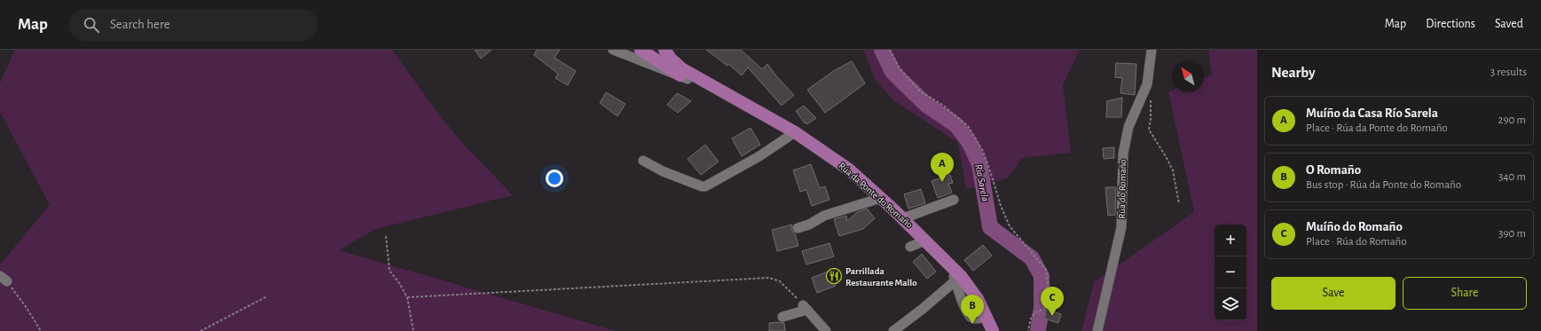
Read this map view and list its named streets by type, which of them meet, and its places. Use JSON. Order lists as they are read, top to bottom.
{
  "streets": {
    "main road": ["Rúa da Ponte do Romaño"],
    "street": ["Rúa do Romaño"]
  },
  "water": ["Río Sarela"],
  "places": {
    "restaurant": ["Parrillada Restaurante Mallo"]
  },
  "north": "top left",
  "page": {
    "header": "Map",
    "search": "Search here",
    "nav": ["Map", "Directions", "Saved"],
    "heading": ["Nearby", "3 results"],
    "list": [
      {
        "mark": "A",
        "name": "Muíño da Casa Río Sarela",
        "note": "Place · Rúa da Ponte do Romaño",
        "value": "290 m"
      },
      {
        "mark": "B",
        "name": "O Romaño",
        "note": "Bus stop · Rúa da Ponte do Romaño",
        "value": "340 m"
      },
      {
        "mark": "C",
        "name": "Muíño do Romaño",
        "note": "Place · Rúa do Romaño",
        "value": "390 m"
      }
    ],
    "pins": ["A", "C", "B"],
    "map_buttons": ["+", "−"],
    "buttons": ["Save", "Share"]
  }
}
